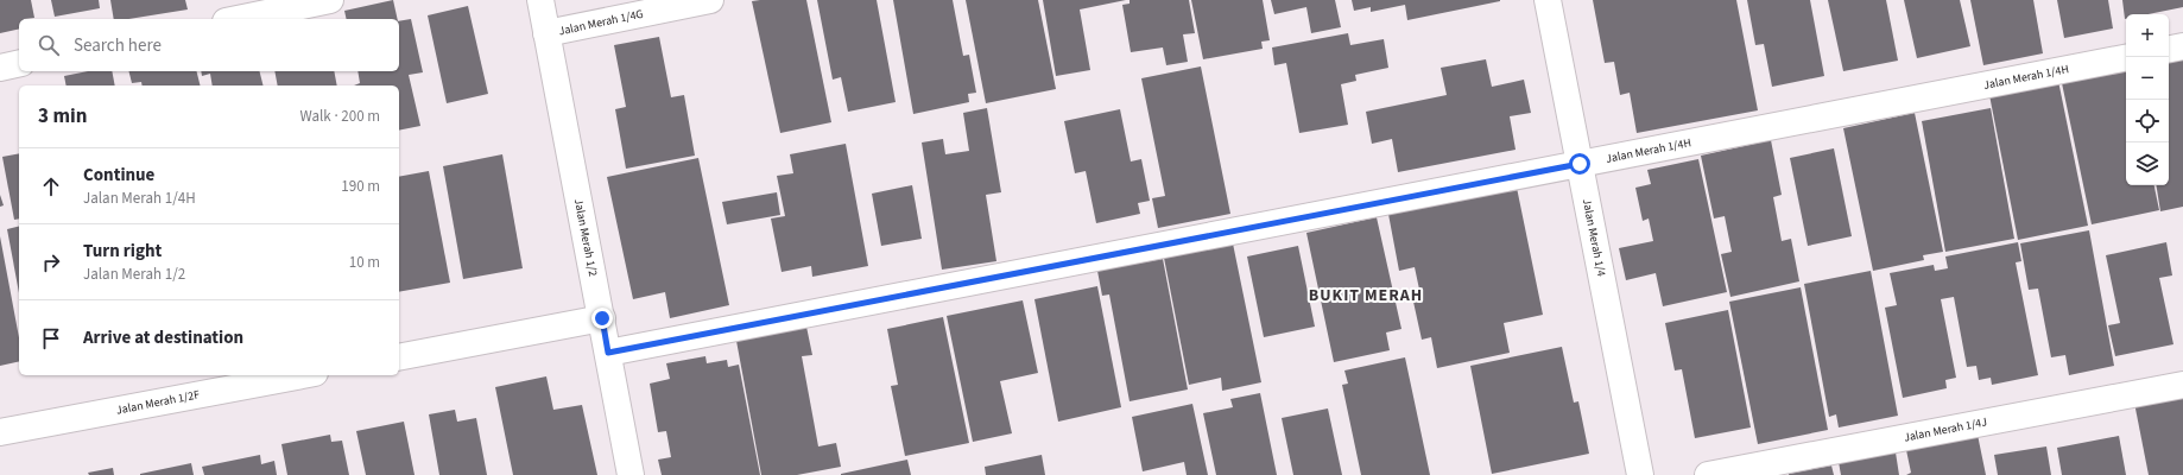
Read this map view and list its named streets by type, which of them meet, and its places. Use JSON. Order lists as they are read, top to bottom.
{
  "streets": {
    "street": [
      "Jalan Merah 1/4G",
      "Jalan Merah 1/4H",
      "Jalan Merah 1/2",
      "Jalan Merah 1/4",
      "Jalan Merah 1/2F",
      "Jalan Merah 1/4J"
    ]
  },
  "crossings": [
    ["Jalan Merah 1/4G", "Jalan Merah 1/2"],
    ["Jalan Merah 1/4H", "Jalan Merah 1/2"],
    ["Jalan Merah 1/4H", "Jalan Merah 1/4"]
  ],
  "districts": ["BUKIT MERAH"],
  "page": {
    "map_buttons": ["+", "−"],
    "search": "Search here",
    "heading": ["3 min", "Walk · 200 m"],
    "list": [
      ["Continue", "Jalan Merah 1/4H", "190 m"],
      ["Turn right", "Jalan Merah 1/2", "10 m"],
      "Arrive at destination"
    ]
  }
}
